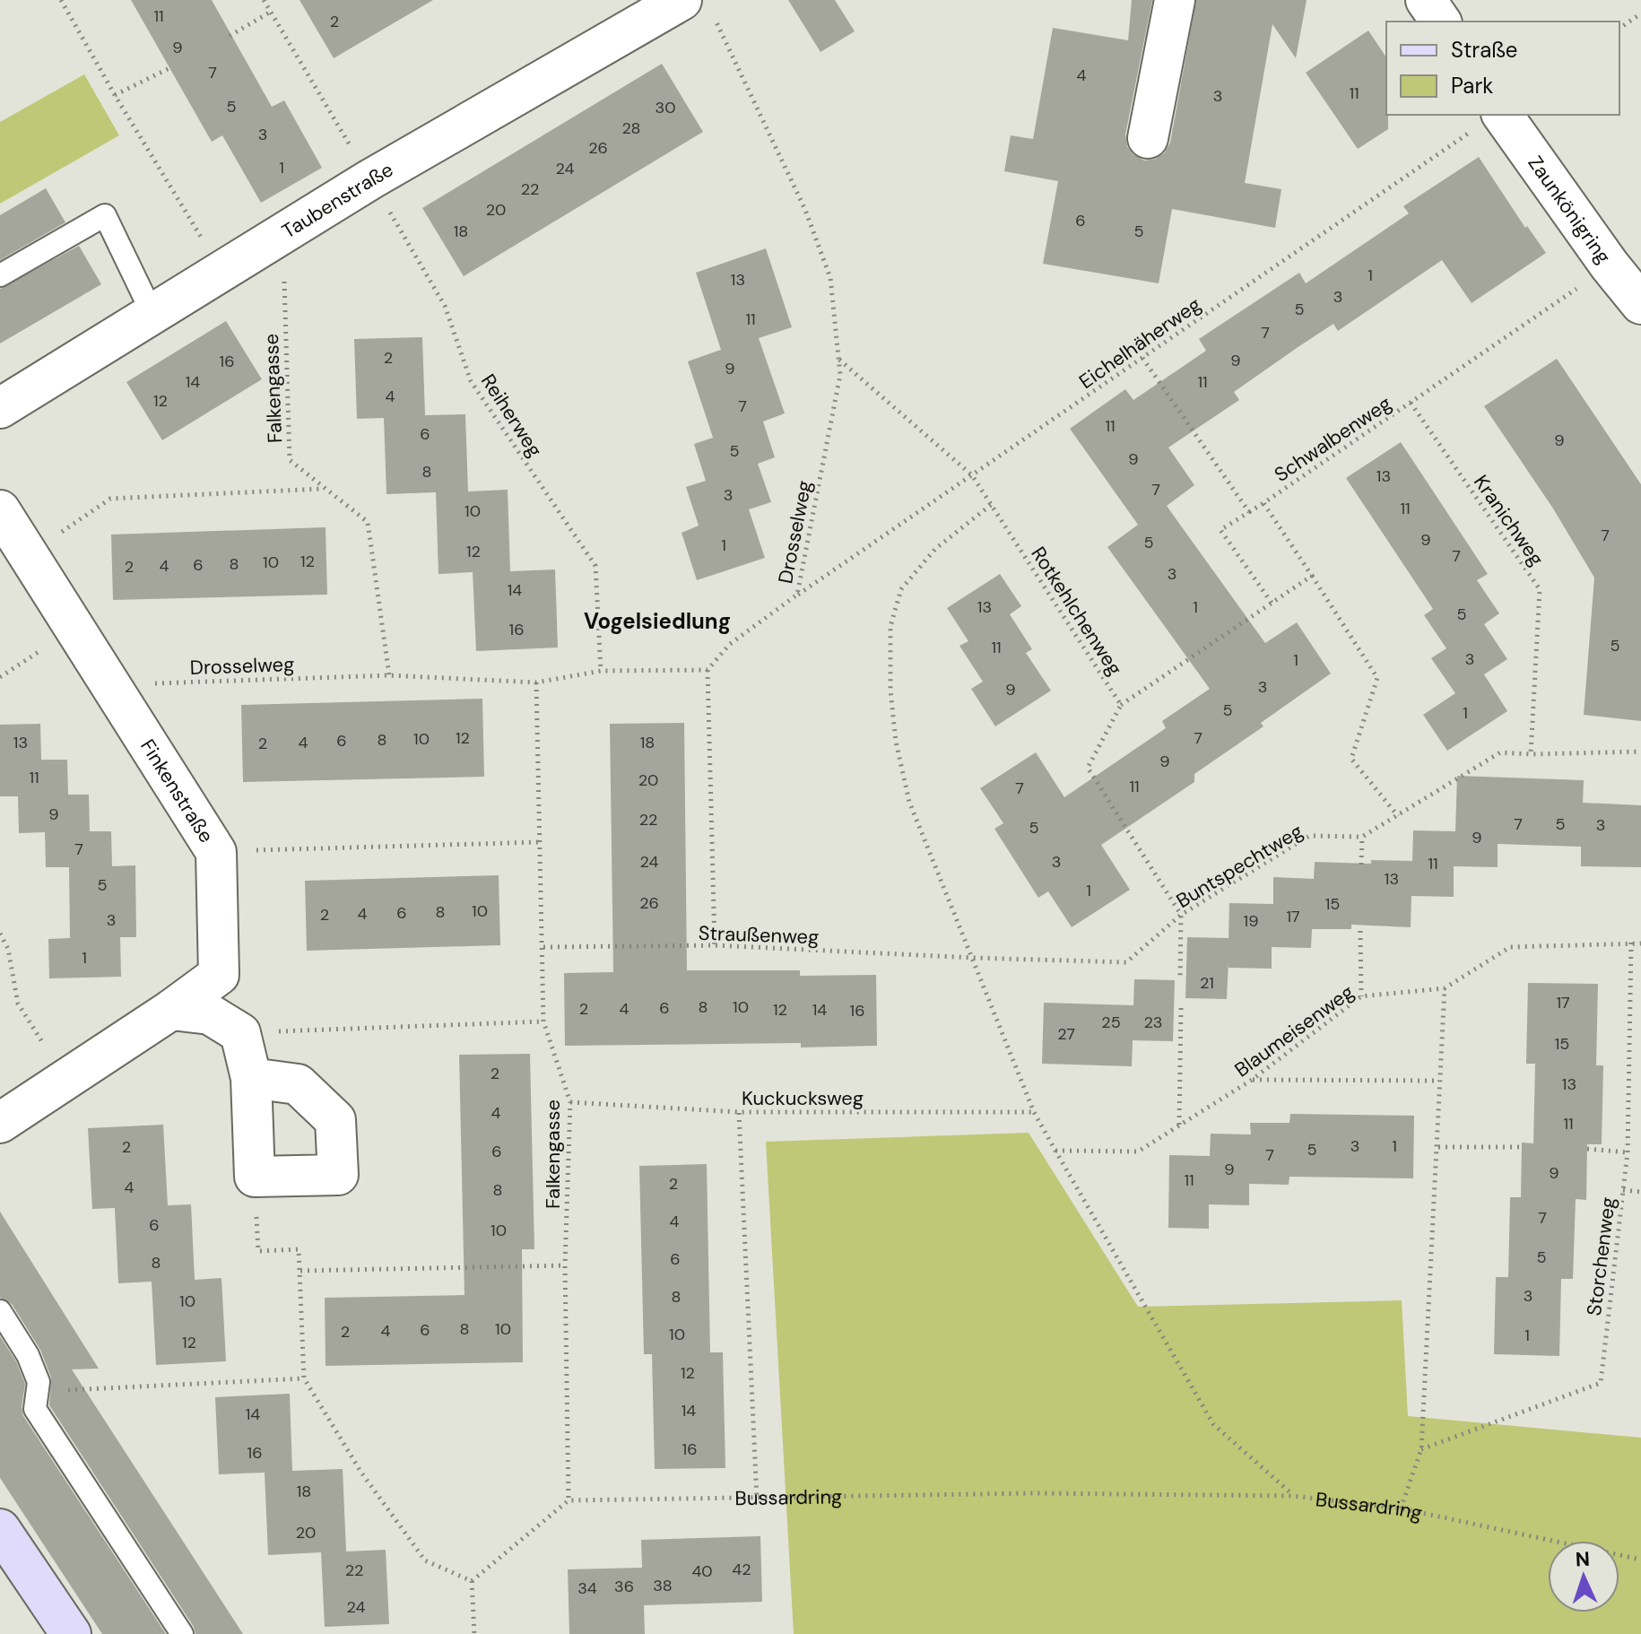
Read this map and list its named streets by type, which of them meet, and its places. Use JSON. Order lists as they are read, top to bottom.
{
  "streets": {
    "street": ["Taubenstraße", "Zaunkönigring", "Finkenstraße"],
    "path": [
      "Eichelhäherweg",
      "Falkengasse",
      "Reiherweg",
      "Schwalbenweg",
      "Kranichweg",
      "Drosselweg",
      "Rotkehlchenweg",
      "Buntspechtweg",
      "Straußenweg",
      "Blaumeisenweg",
      "Kuckucksweg",
      "Storchenweg",
      "Bussardring"
    ]
  },
  "crossings": [
    ["Taubenstraße", "Falkengasse"],
    ["Taubenstraße", "Reiherweg"],
    ["Taubenstraße", "Drosselweg"],
    ["Zaunkönigring", "Eichelhäherweg"],
    ["Zaunkönigring", "Schwalbenweg"],
    ["Eichelhäherweg", "Drosselweg"],
    ["Eichelhäherweg", "Rotkehlchenweg"],
    ["Falkengasse", "Drosselweg"],
    ["Falkengasse", "Straußenweg"],
    ["Falkengasse", "Kuckucksweg"],
    ["Falkengasse", "Bussardring"],
    ["Reiherweg", "Drosselweg"],
    ["Schwalbenweg", "Kranichweg"],
    ["Drosselweg", "Rotkehlchenweg"],
    ["Drosselweg", "Finkenstraße"],
    ["Rotkehlchenweg", "Buntspechtweg"],
    ["Buntspechtweg", "Straußenweg"],
    ["Blaumeisenweg", "Storchenweg"]
  ],
  "districts": ["Vogelsiedlung"],
  "house_numbers": [
    "11",
    "2",
    "9",
    "7",
    "4",
    "11",
    "3",
    "5",
    "30",
    "28",
    "3",
    "26",
    "1",
    "24",
    "22",
    "20",
    "6",
    "18",
    "5",
    "1",
    "13",
    "3",
    "5",
    "11",
    "7",
    "2",
    "9",
    "16",
    "9",
    "14",
    "11",
    "4",
    "12",
    "7",
    "11",
    "6",
    "9",
    "5",
    "9",
    "8",
    "13",
    "7",
    "3",
    "11",
    "10",
    "7",
    "9",
    "5",
    "1",
    "12",
    "7",
    "12",
    "10",
    "8",
    "6",
    "4",
    "2",
    "3",
    "14",
    "13",
    "1",
    "5",
    "16",
    "5",
    "11",
    "3",
    "1",
    "3",
    "9",
    "5",
    "1",
    "12",
    "7",
    "10",
    "8",
    "6",
    "13",
    "4",
    "18",
    "2",
    "9",
    "11",
    "20",
    "11",
    "7",
    "9",
    "22",
    "7",
    "5",
    "3",
    "5",
    "9",
    "7",
    "24",
    "3",
    "11",
    "13",
    "5",
    "1",
    "26",
    "15",
    "10",
    "8",
    "6",
    "4",
    "2",
    "17",
    "3",
    "19",
    "1",
    "21",
    "17",
    "8",
    "10",
    "6",
    "2",
    "4",
    "12",
    "14",
    "16",
    "25",
    "23",
    "27",
    "15",
    "2",
    "13",
    "4",
    "11",
    "3",
    "1",
    "2",
    "5",
    "6",
    "7",
    "9",
    "9",
    "11",
    "2",
    "4",
    "8",
    "7",
    "4",
    "6",
    "10",
    "5",
    "6",
    "8",
    "3",
    "8",
    "10",
    "8",
    "10",
    "6",
    "4",
    "2",
    "10",
    "1",
    "12",
    "12",
    "14",
    "14",
    "16",
    "16",
    "18",
    "20",
    "42",
    "22",
    "40",
    "38",
    "36",
    "34",
    "24"
  ],
  "legend": ["Straße", "Park"],
  "north": "top"
}
